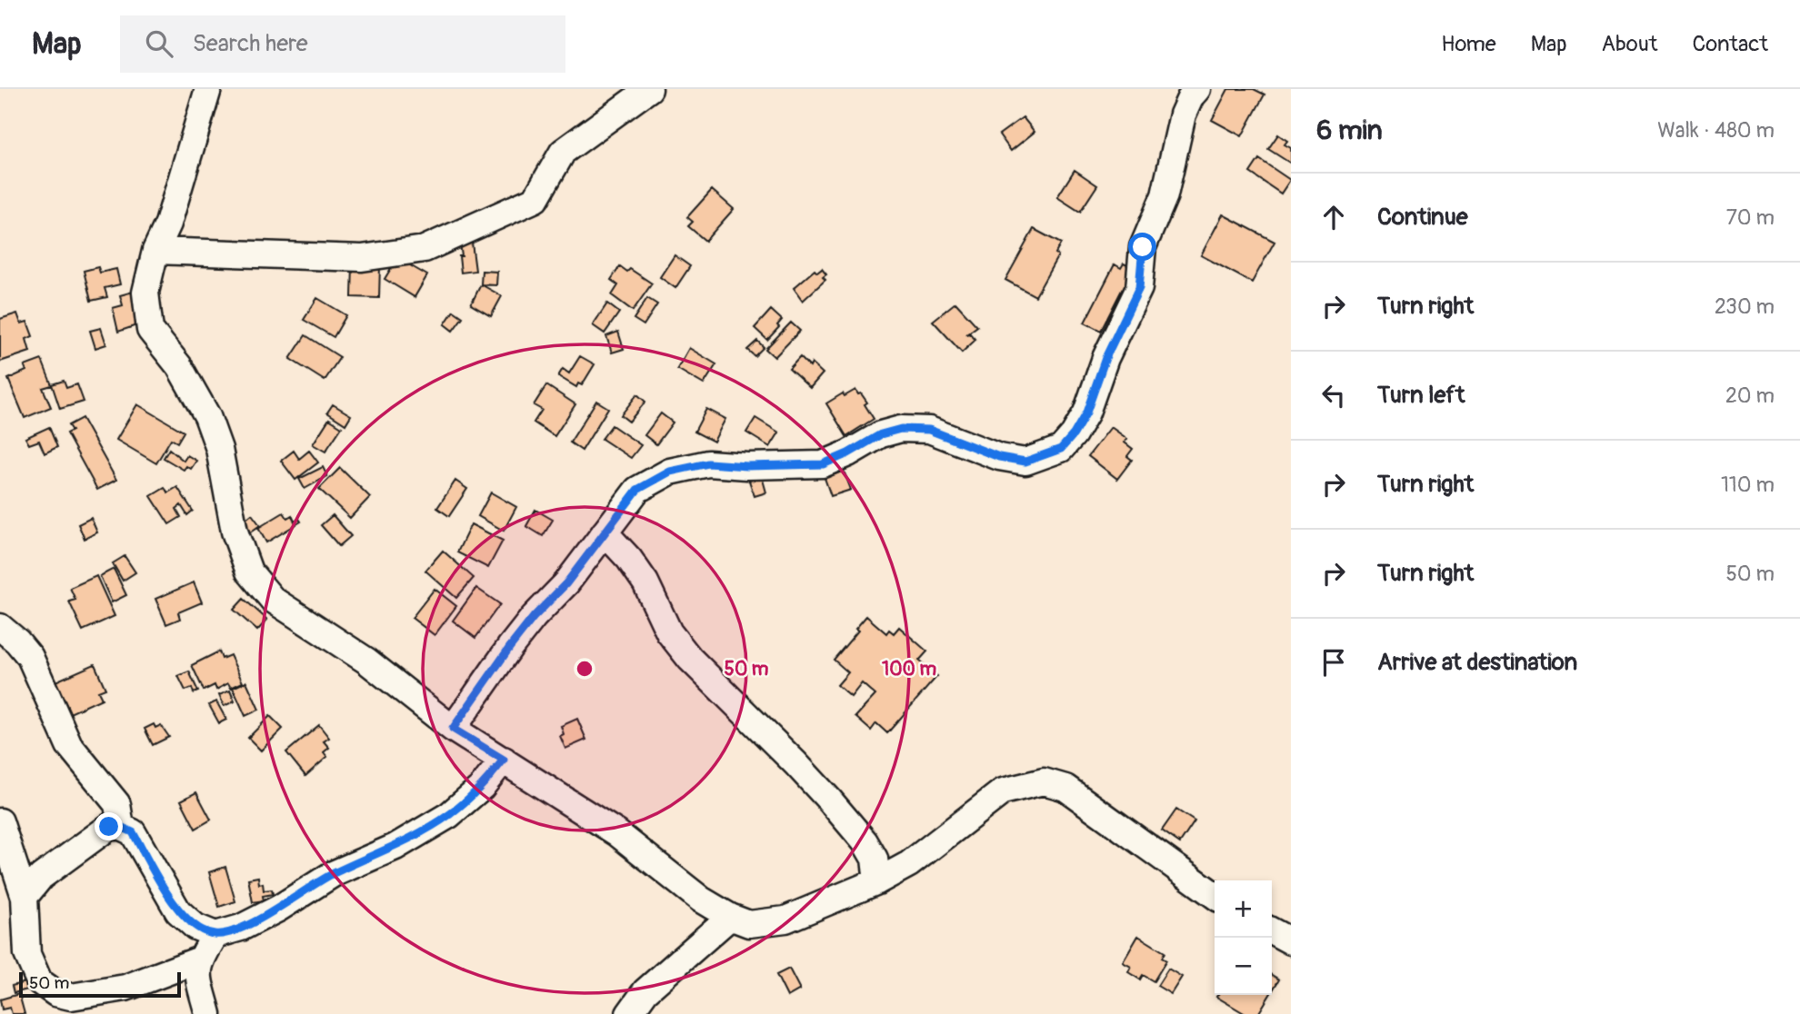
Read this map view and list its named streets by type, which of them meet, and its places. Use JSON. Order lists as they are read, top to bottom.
{
  "scale_bar": "50 m",
  "page": {
    "header": "Map",
    "search": "Search here",
    "nav": [
      "Home",
      "Map",
      "About",
      "Contact"
    ],
    "heading": ["6 min", "Walk · 480 m"],
    "list": [
      ["Continue", "70 m"],
      ["Turn right", "230 m"],
      ["Turn left", "20 m"],
      ["Turn right", "110 m"],
      ["Turn right", "50 m"],
      "Arrive at destination"
    ],
    "map_buttons": ["+", "−"],
    "scale": "50 m"
  },
  "rings": ["50 m", "100 m"]
}
